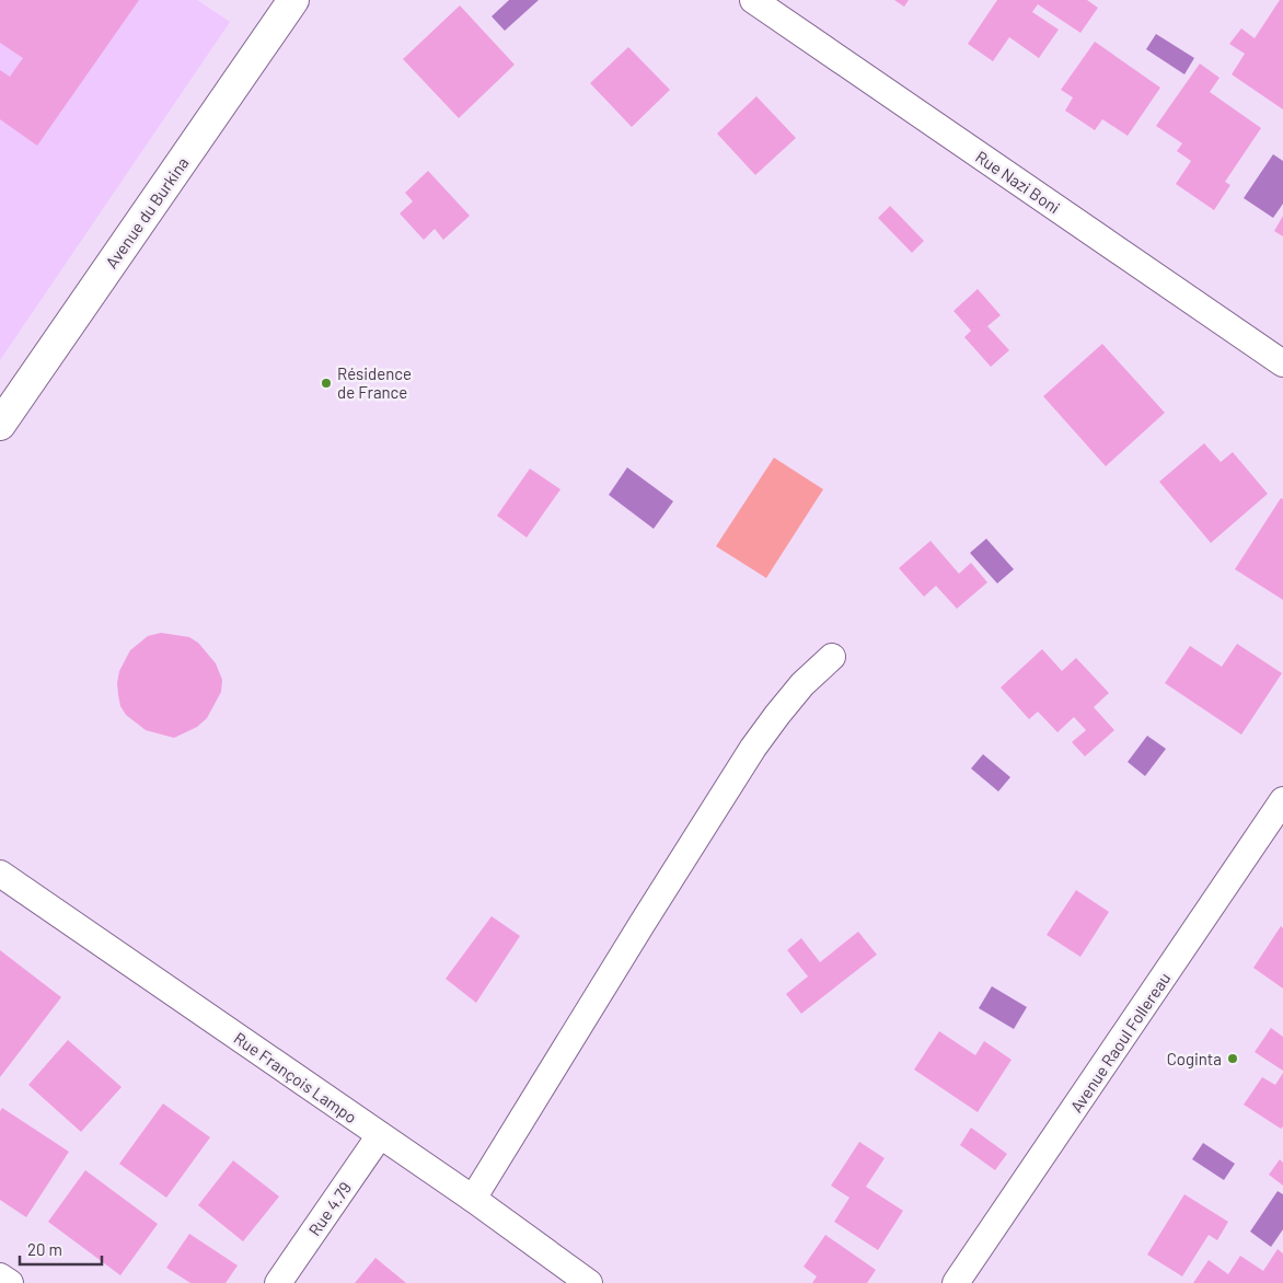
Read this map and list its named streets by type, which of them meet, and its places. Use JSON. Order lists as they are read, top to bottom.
{
  "streets": {
    "main road": ["Avenue du Burkina"],
    "street": [
      "Rue Nazi Boni",
      "Avenue Raoul Follereau",
      "Rue François Lampo",
      "Rue 4.79"
    ]
  },
  "crossings": [
    ["Rue François Lampo", "Rue 4.79"]
  ],
  "places": ["Résidence de France", "Coginta"],
  "scale_bar": "20 m"
}
